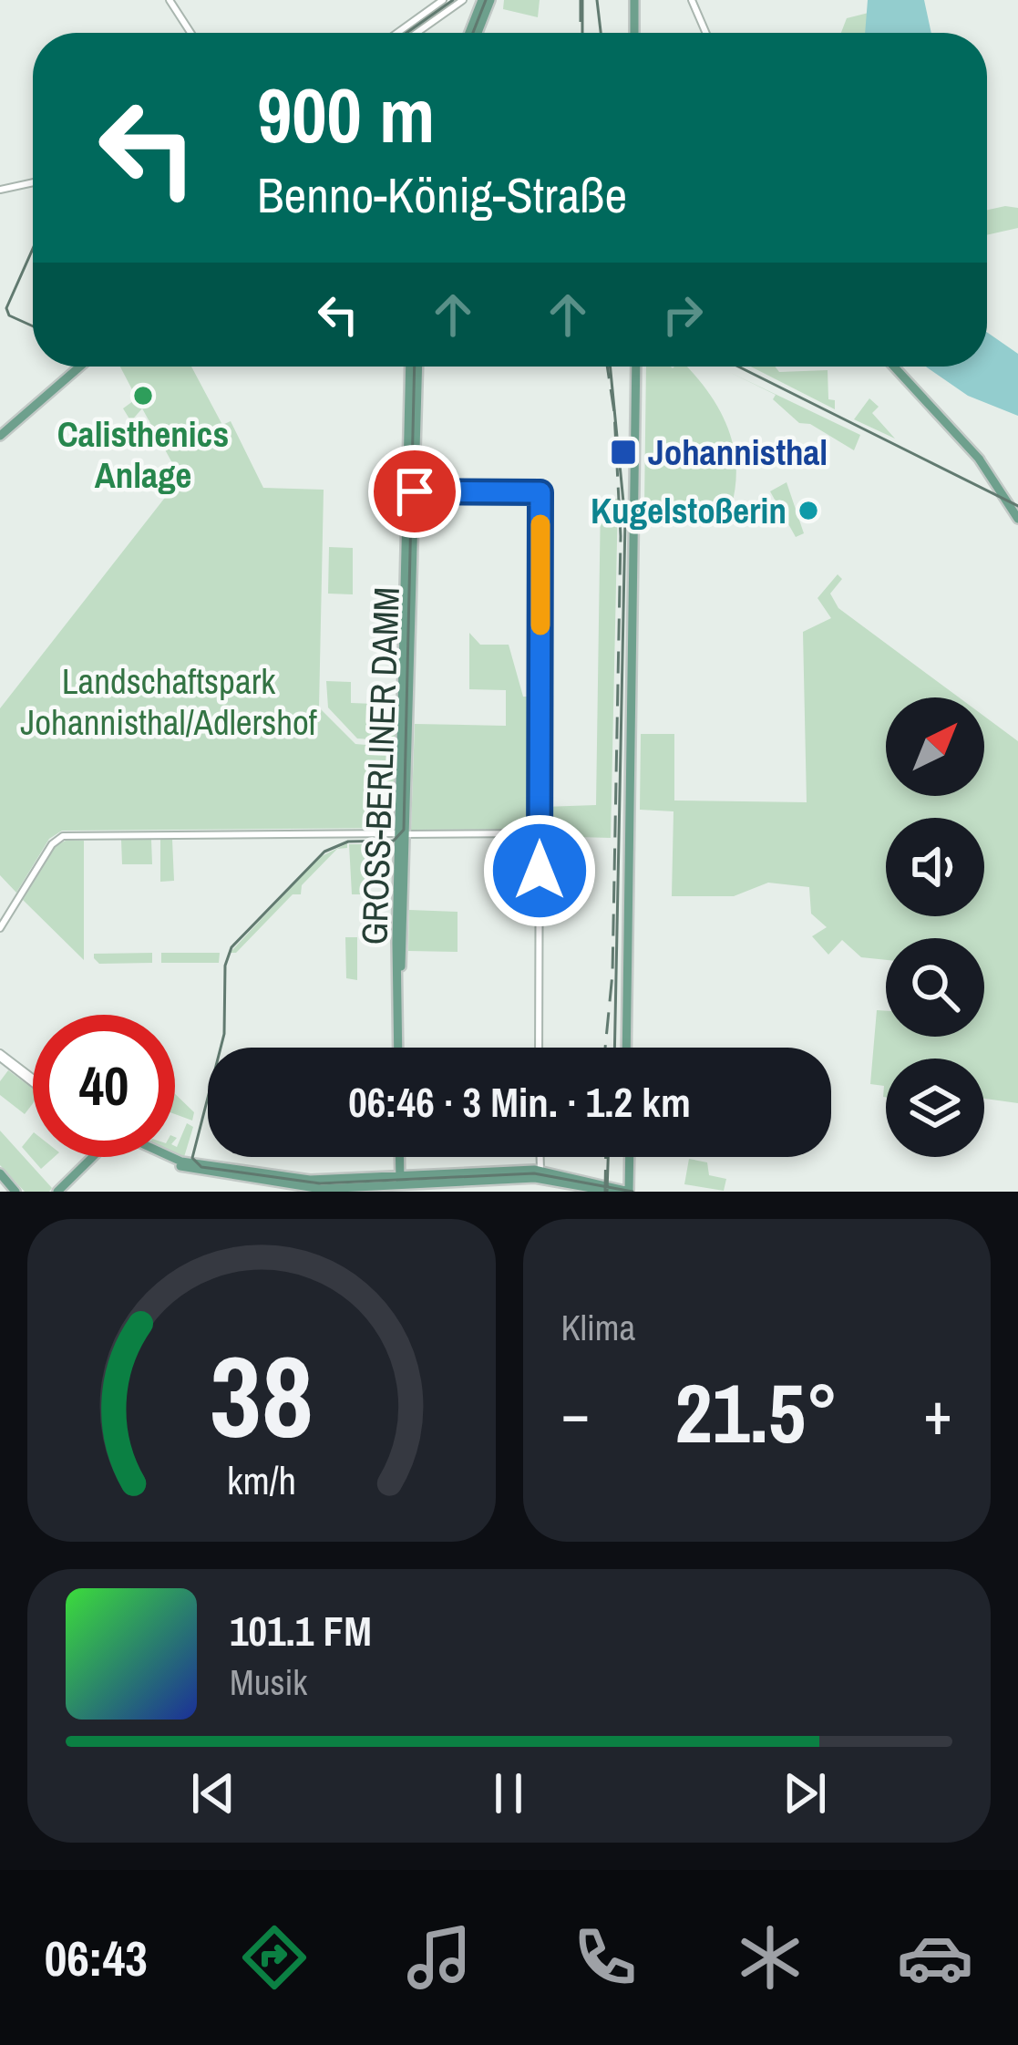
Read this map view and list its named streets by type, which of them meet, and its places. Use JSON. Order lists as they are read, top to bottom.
{
  "streets": {
    "main road": ["GROSS-BERLINER DAMM"]
  },
  "parks": ["Landschaftspark Johannisthal/Adlershof"],
  "places": {
    "other": ["Calisthenics Anlage", "Kugelstoßerin"],
    "transit": ["Johannisthal"]
  },
  "north": "top right",
  "page": {
    "turn": ["900 m", "Benno-König-Straße"],
    "limit": "40",
    "trip": "06:46 · 3 Min. · 1.2 km",
    "tile": "Klima",
    "heat": ["−", "21.5°", "+"],
    "song": ["101.1 FM", "Musik"],
    "tabs": "06:43",
    "gauge": ["38", "km/h"]
  }
}
